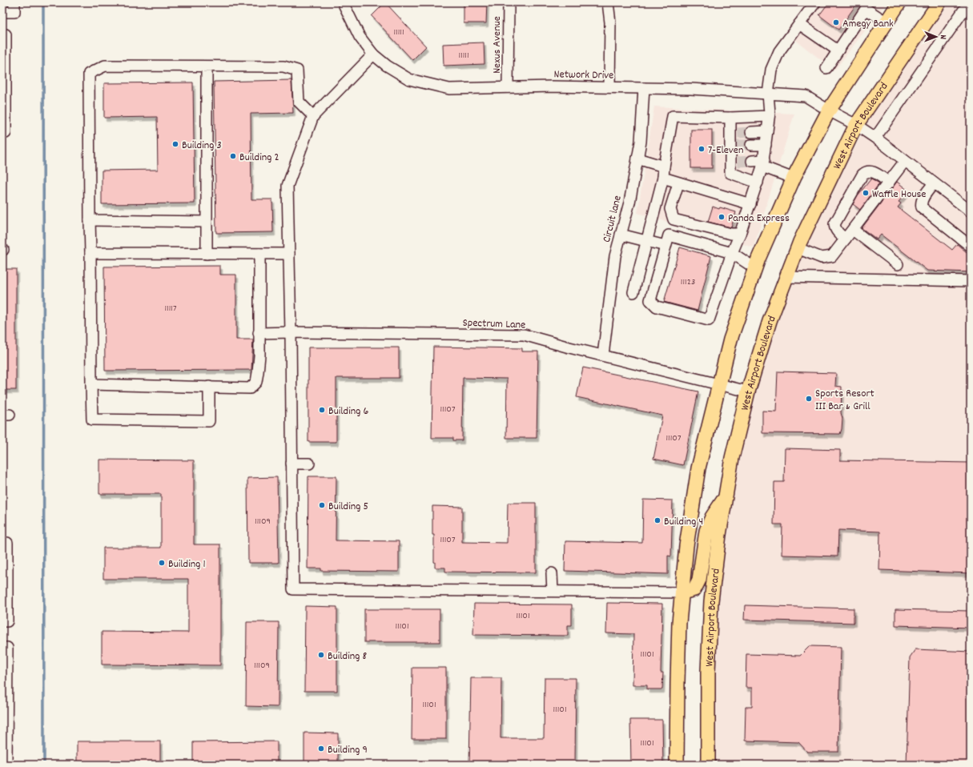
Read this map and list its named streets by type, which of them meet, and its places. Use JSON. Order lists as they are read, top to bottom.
{
  "streets": {
    "main road": ["West Airport Boulevard"],
    "street": [
      "Nexus Avenue",
      "Network Drive",
      "Circuit lane",
      "Spectrum Lane"
    ]
  },
  "crossings": [
    ["Nexus Avenue", "Network Drive"],
    ["Network Drive", "West Airport Boulevard"],
    ["Network Drive", "Circuit lane"],
    ["West Airport Boulevard", "Spectrum Lane"],
    ["Circuit lane", "Spectrum Lane"]
  ],
  "places": [
    "Amegy Bank",
    "Building 3",
    "7-Eleven",
    "Building 2",
    "Waffle House",
    "Panda Express",
    "Sports Resort III Bar & Grill",
    "Building 6",
    "Building 5",
    "Building 4",
    "Building 1",
    "Building 8",
    "Building 9"
  ],
  "house_numbers": [
    "11111",
    "11111",
    "11123",
    "11117",
    "11107",
    "11107",
    "11109",
    "11107",
    "11101",
    "11101",
    "11101",
    "11109",
    "11101",
    "11101",
    "11101"
  ],
  "north": "right"
}
